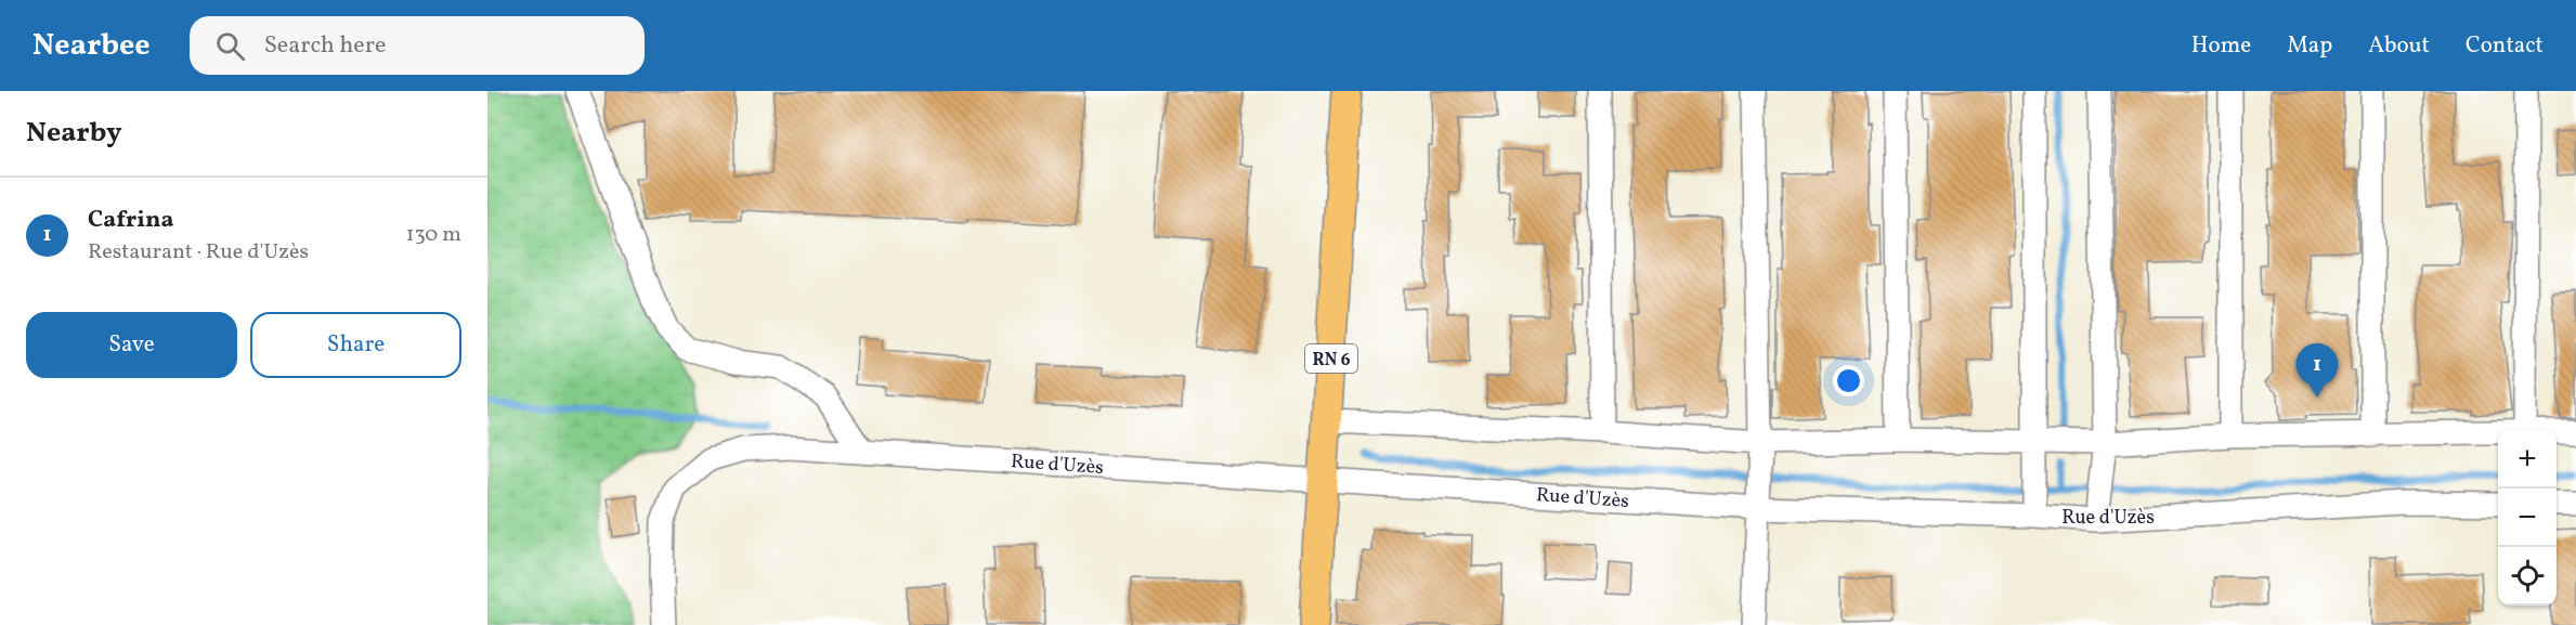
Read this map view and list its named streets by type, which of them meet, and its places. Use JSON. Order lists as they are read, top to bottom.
{
  "streets": {
    "main road": ["RN 6"],
    "street": ["Rue d'Uzès"]
  },
  "crossings": [
    ["RN 6", "Rue d'Uzès"]
  ],
  "page": {
    "header": "Nearbee",
    "search": "Search here",
    "nav": [
      "Home",
      "Map",
      "About",
      "Contact"
    ],
    "heading": "Nearby",
    "list": [
      {
        "mark": "1",
        "name": "Cafrina",
        "note": "Restaurant · Rue d'Uzès",
        "value": "130 m"
      }
    ],
    "buttons": ["Save", "Share"],
    "pins": "1",
    "map_buttons": ["+", "−"]
  }
}
